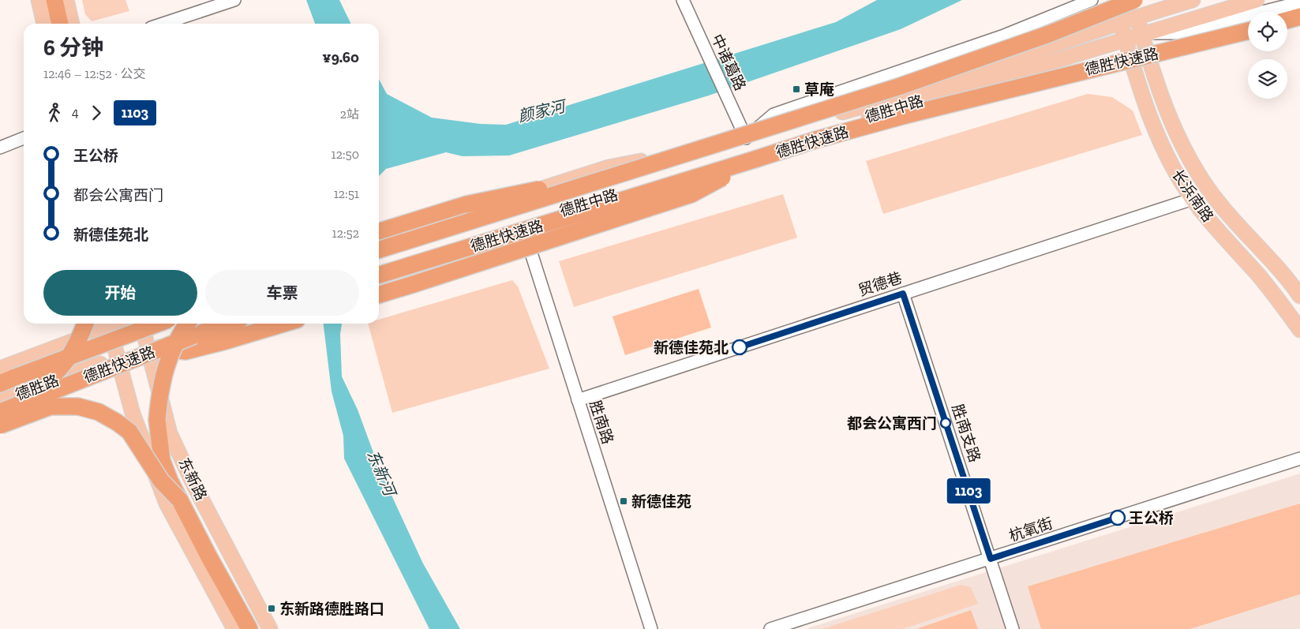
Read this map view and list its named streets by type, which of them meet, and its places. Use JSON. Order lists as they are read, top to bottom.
{
  "streets": {
    "highway": ["德胜快速路"],
    "main road": [
      "德胜中路",
      "长浜南路",
      "德胜路",
      "东新路"
    ],
    "street": [
      "中诸葛路",
      "贸德巷",
      "胜南路",
      "胜南支路",
      "杭氧街"
    ]
  },
  "crossings": [
    ["德胜快速路", "长浜南路"],
    ["中诸葛路", "德胜中路"],
    ["德胜中路", "长浜南路"],
    ["德胜中路", "胜南路"],
    ["长浜南路", "贸德巷"],
    ["贸德巷", "胜南路"],
    ["贸德巷", "胜南支路"],
    ["德胜路", "东新路"],
    ["胜南支路", "杭氧街"]
  ],
  "water": ["颜家河", "东新河"],
  "places": {
    "transit": ["草庵", "新德佳苑", "东新路德胜路口"],
    "other": ["新德佳苑北", "都会公寓西门", "王公桥"]
  },
  "lines": ["bus line 1103"],
  "page": {
    "on_map": "1103",
    "heading": ["6 分钟", "12:46 – 12:52 · 公交", "¥9.60"],
    "legs": ["4", "1103", "2站"],
    "list": [
      {
        "name": "王公桥",
        "value": "12:50"
      },
      {
        "name": "都会公寓西门",
        "value": "12:51"
      },
      {
        "name": "新德佳苑北",
        "value": "12:52"
      }
    ],
    "buttons": ["开始", "车票"]
  }
}
